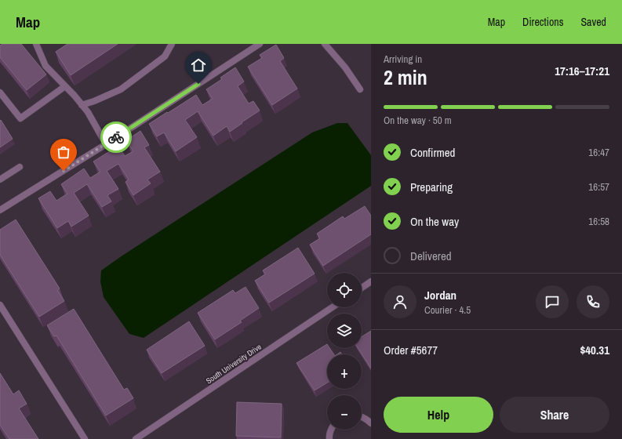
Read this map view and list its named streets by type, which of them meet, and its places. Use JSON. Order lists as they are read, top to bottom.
{
  "streets": {
    "street": ["South University Drive"]
  },
  "page": {
    "header": "Map",
    "nav": ["Map", "Directions", "Saved"],
    "heading": ["2 min", "Arriving in", "17:16–17:21"],
    "panel": [
      "Jordan",
      "Courier · 4.5",
      "Order #5677",
      "$40.31"
    ],
    "bar": "On the way · 50 m",
    "list": [
      ["Confirmed", "16:47"],
      ["Preparing", "16:57"],
      ["On the way", "16:58"],
      "Delivered"
    ],
    "map_buttons": ["+", "−"],
    "buttons": ["Help", "Share"]
  }
}
